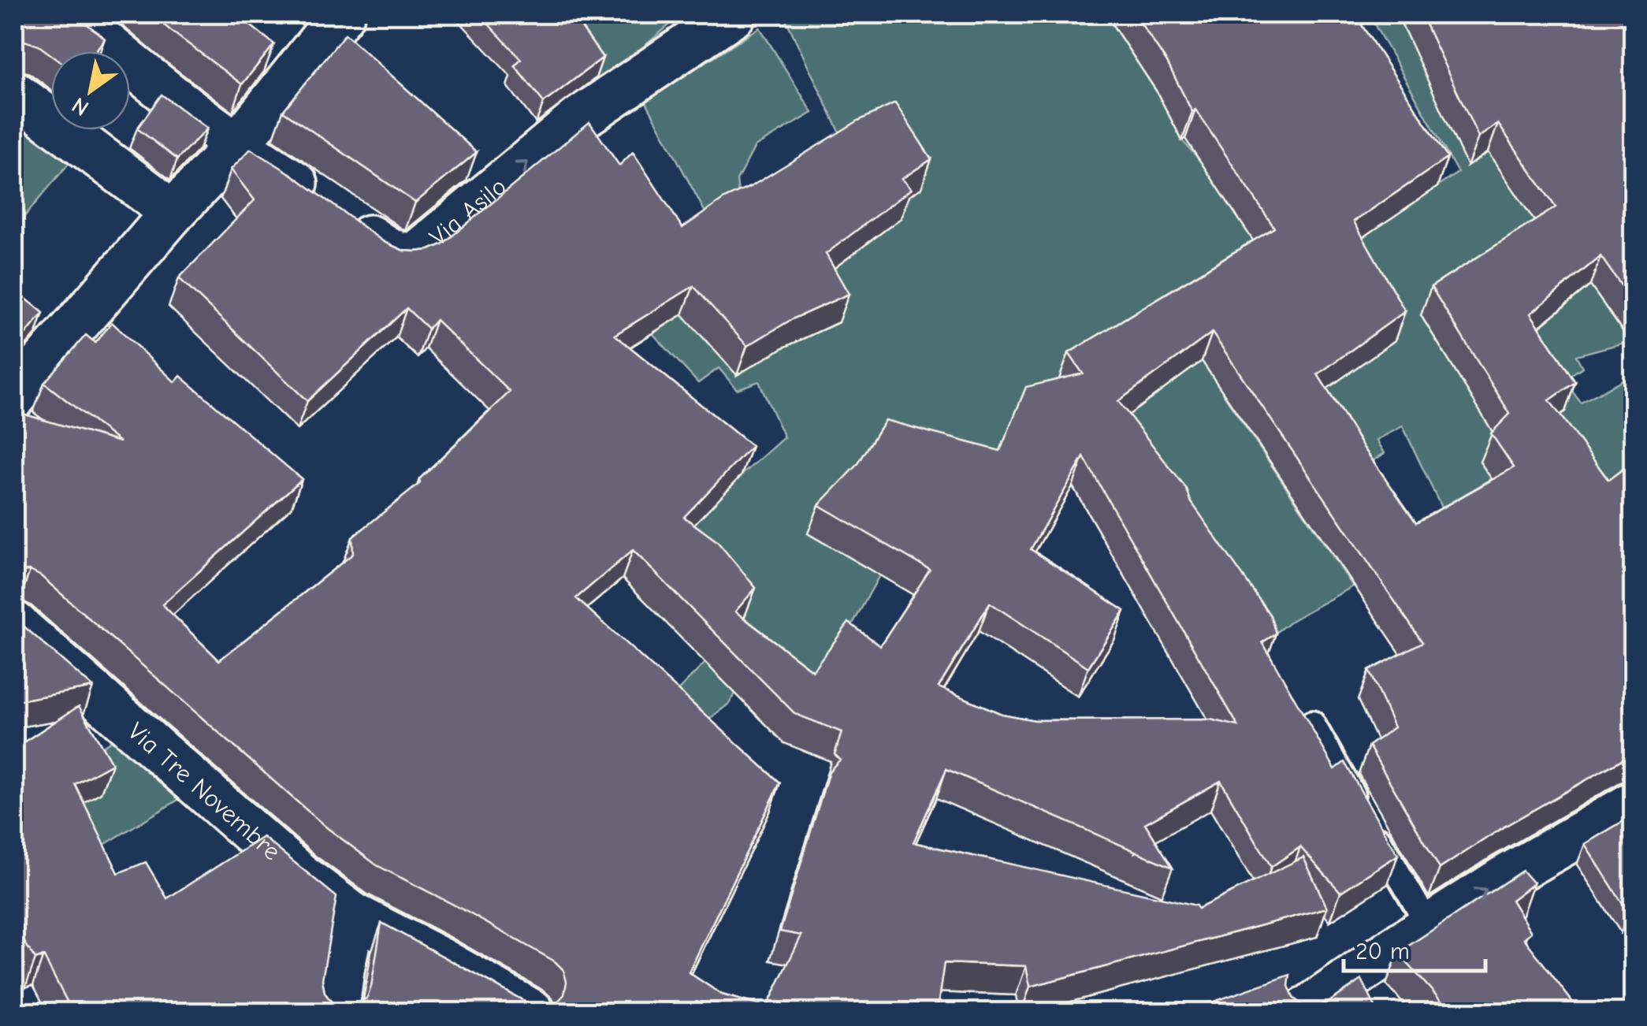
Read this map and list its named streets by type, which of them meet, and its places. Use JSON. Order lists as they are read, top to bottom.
{
  "streets": {
    "street": ["Via Asilo", "Via Tre Novembre"]
  },
  "one_way": ["Via Asilo"],
  "scale_bar": "20 m",
  "north": "bottom left"
}
